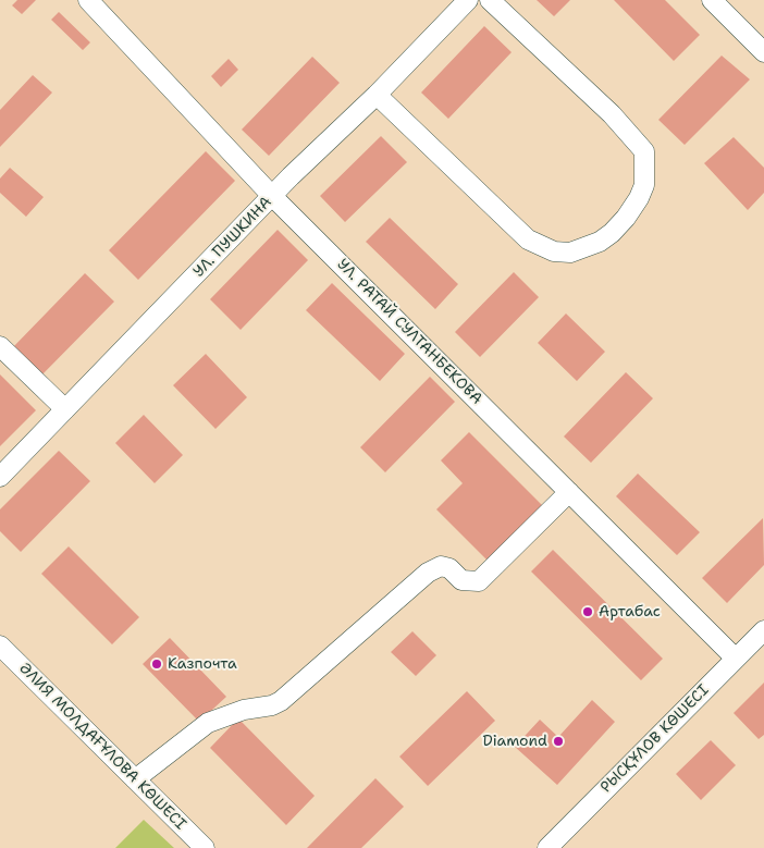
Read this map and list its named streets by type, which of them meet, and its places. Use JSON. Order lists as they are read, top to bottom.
{
  "streets": {
    "street": [
      "УЛ. ПУШКИНА",
      "УЛ. РАТАЙ СУЛТАНБЕКОВА",
      "РЫСҚҰЛОВ КӨШЕСІ",
      "ӘЛИЯ МОЛДАҒҰЛОВА КӨШЕСІ"
    ]
  },
  "crossings": [
    ["УЛ. ПУШКИНА", "УЛ. РАТАЙ СУЛТАНБЕКОВА"],
    ["УЛ. РАТАЙ СУЛТАНБЕКОВА", "РЫСҚҰЛОВ КӨШЕСІ"]
  ],
  "places": ["Артабас", "Казпочта", "Diamond"]
}
